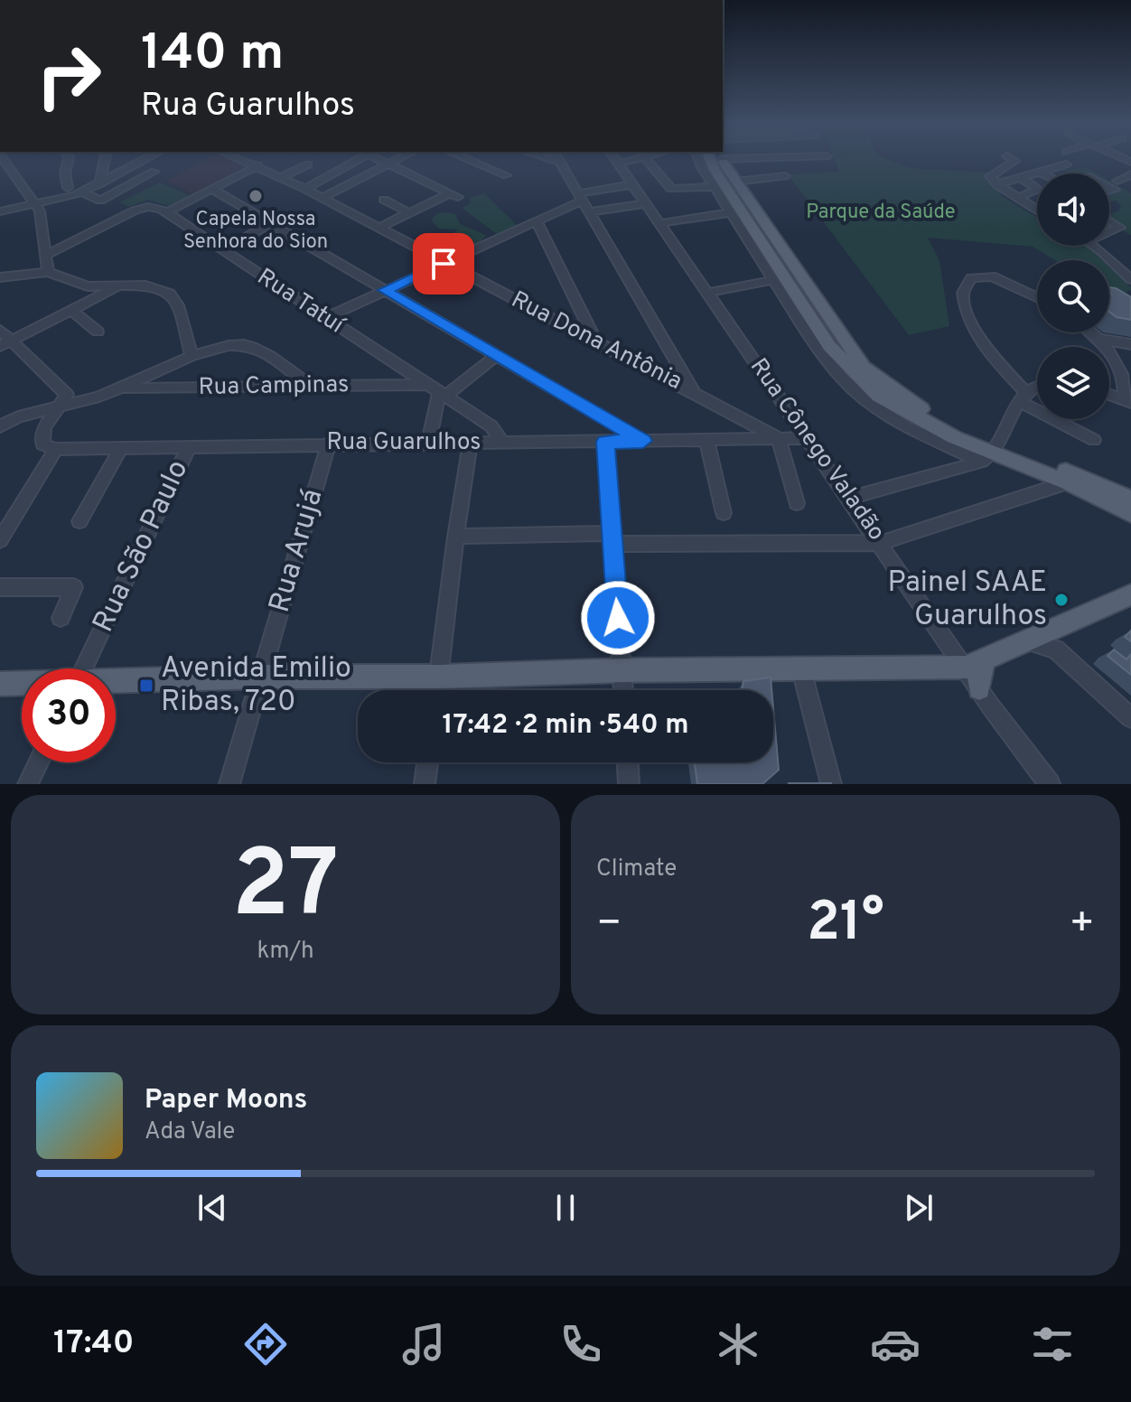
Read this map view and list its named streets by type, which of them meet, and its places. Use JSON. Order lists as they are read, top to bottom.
{
  "streets": {
    "street": [
      "Rua Tatuí",
      "Rua Dona Antônia",
      "Rua Campinas",
      "Rua Guarulhos",
      "Rua Cônego Valadão",
      "Rua São Paulo",
      "Rua Arujá"
    ]
  },
  "crossings": [
    ["Rua Tatuí", "Rua Campinas"],
    ["Rua Tatuí", "Rua Guarulhos"],
    ["Rua Dona Antônia", "Rua Guarulhos"],
    ["Rua Guarulhos", "Rua Cônego Valadão"],
    ["Rua Guarulhos", "Rua São Paulo"],
    ["Rua Guarulhos", "Rua Arujá"]
  ],
  "parks": ["Parque da Saúde"],
  "places": {
    "other": ["Capela Nossa Senhora do Sion", "Painel SAAE Guarulhos"],
    "transit": ["Avenida Emilio Ribas, 720"]
  },
  "page": {
    "turn": ["140 m", "Rua Guarulhos"],
    "limit": "30",
    "trip": "17:42 · 2 min · 540 m",
    "tile": [
      ["27", "km/h"],
      "Climate"
    ],
    "heat": ["−", "21°", "+"],
    "song": ["Paper Moons", "Ada Vale"],
    "tabs": "17:40"
  }
}
